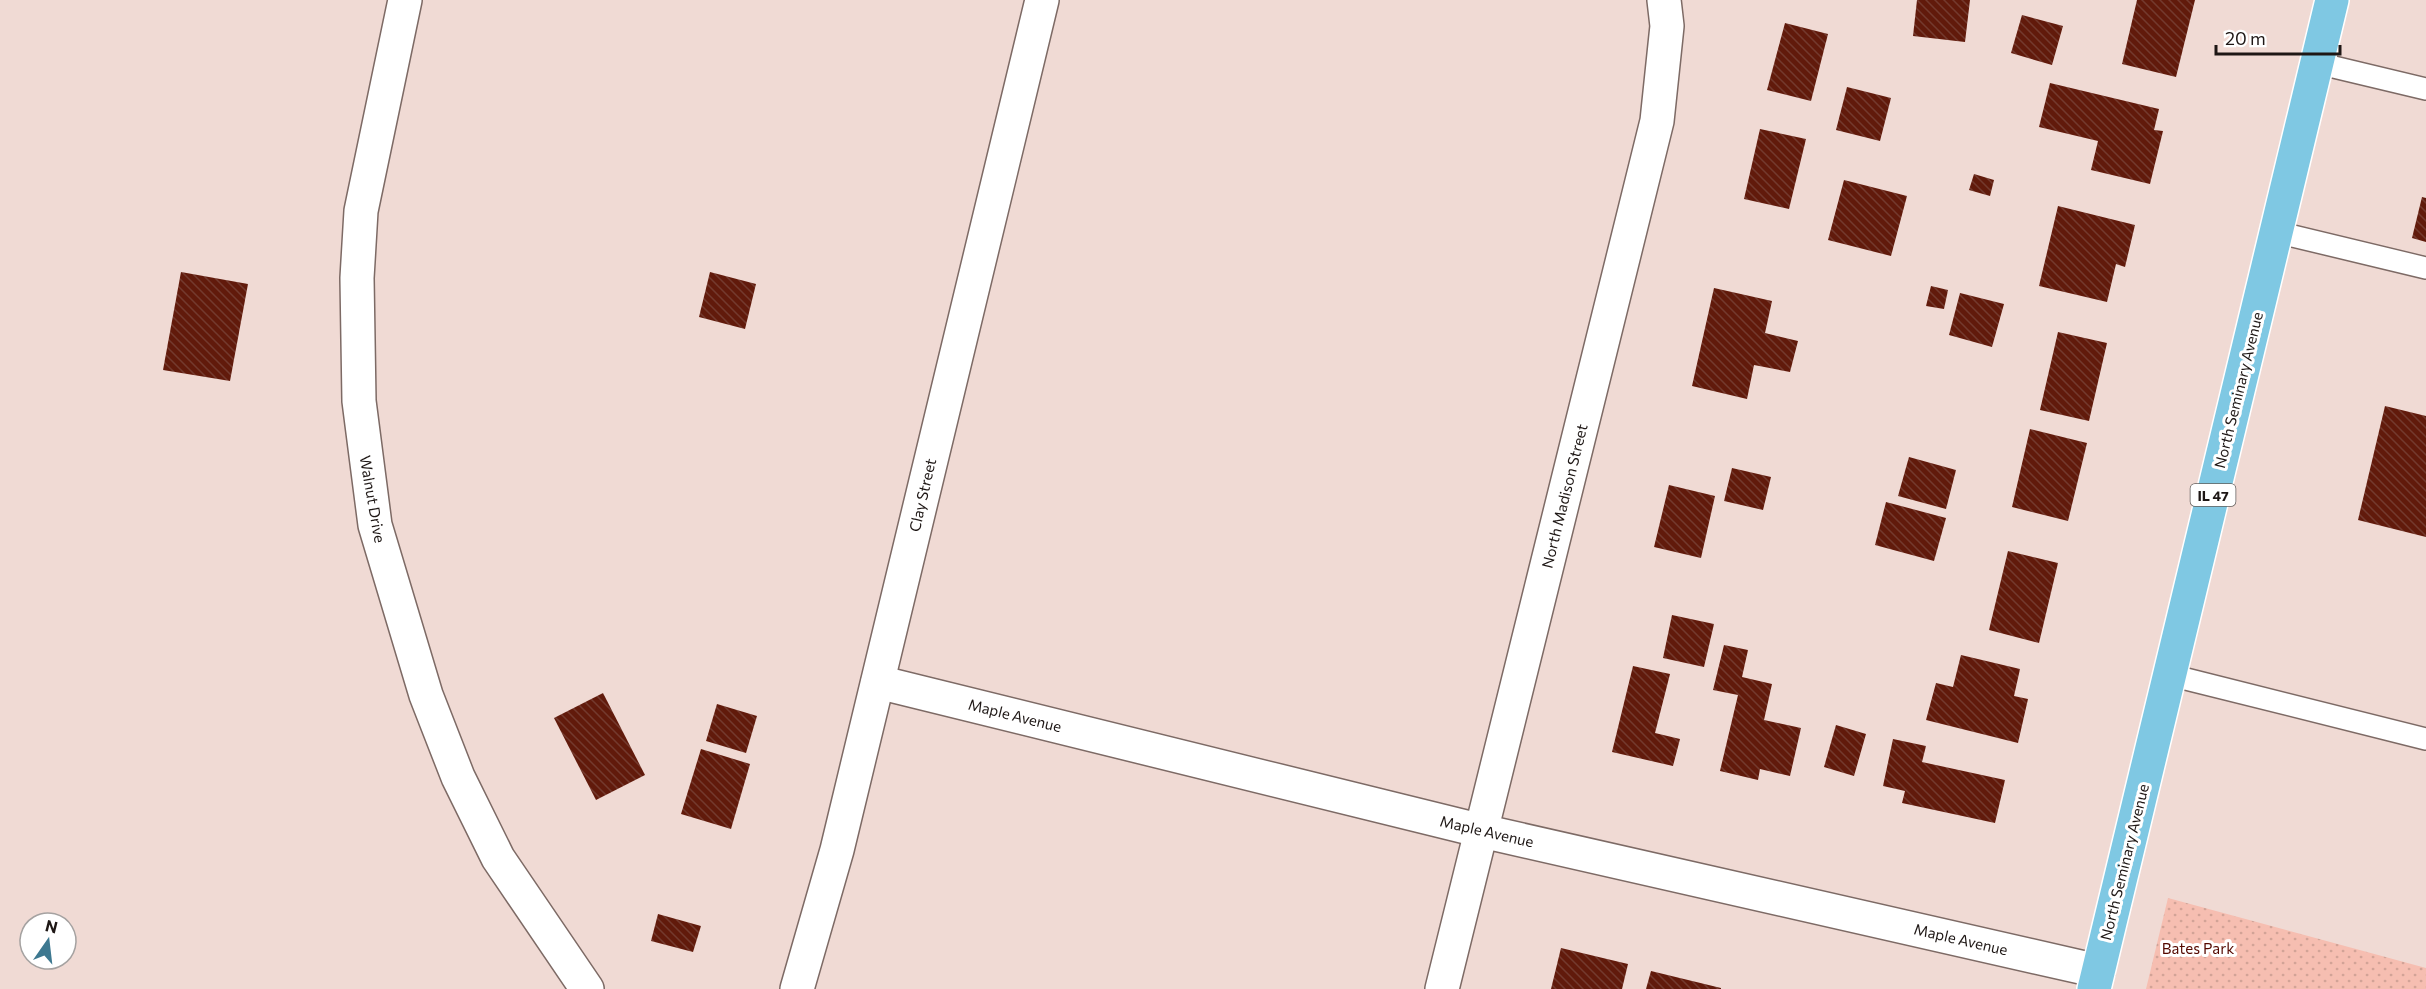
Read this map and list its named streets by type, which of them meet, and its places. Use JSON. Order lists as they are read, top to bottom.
{
  "streets": {
    "main road": ["North Seminary Avenue", "IL 47"],
    "street": [
      "Clay Street",
      "North Madison Street",
      "Walnut Drive",
      "Maple Avenue"
    ]
  },
  "crossings": [
    ["North Seminary Avenue", "Maple Avenue"],
    ["Clay Street", "Maple Avenue"],
    ["North Madison Street", "Maple Avenue"]
  ],
  "parks": ["Bates Park"],
  "scale_bar": "20 m",
  "north": "top"
}
